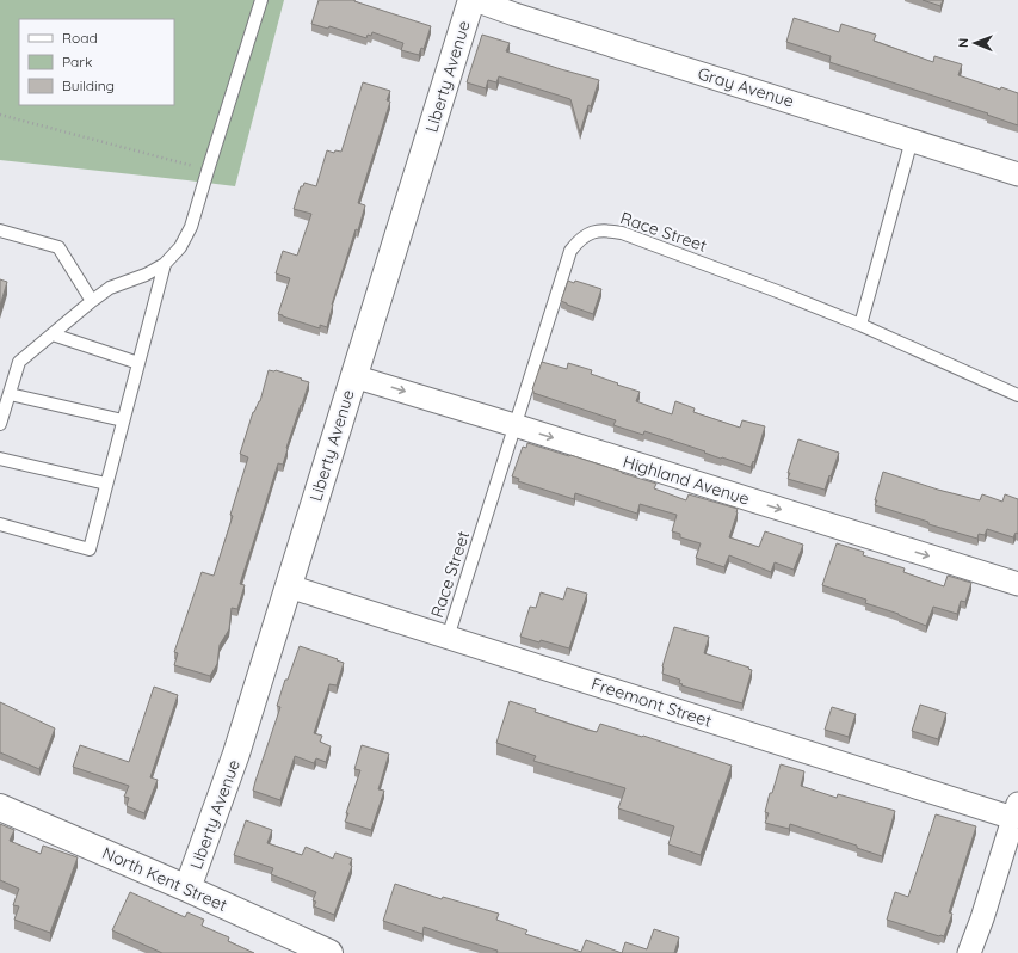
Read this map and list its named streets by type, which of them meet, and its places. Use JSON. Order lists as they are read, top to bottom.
{
  "streets": {
    "street": [
      "Liberty Avenue",
      "Gray Avenue",
      "Highland Avenue",
      "Freemont Street",
      "North Kent Street"
    ],
    "lane": ["Race Street"]
  },
  "crossings": [
    ["Liberty Avenue", "Gray Avenue"],
    ["Liberty Avenue", "Highland Avenue"],
    ["Liberty Avenue", "Freemont Street"],
    ["Liberty Avenue", "North Kent Street"],
    ["Race Street", "Highland Avenue"],
    ["Race Street", "Freemont Street"]
  ],
  "one_way": ["Highland Avenue"],
  "legend": ["Road", "Park", "Building"],
  "north": "left"
}
